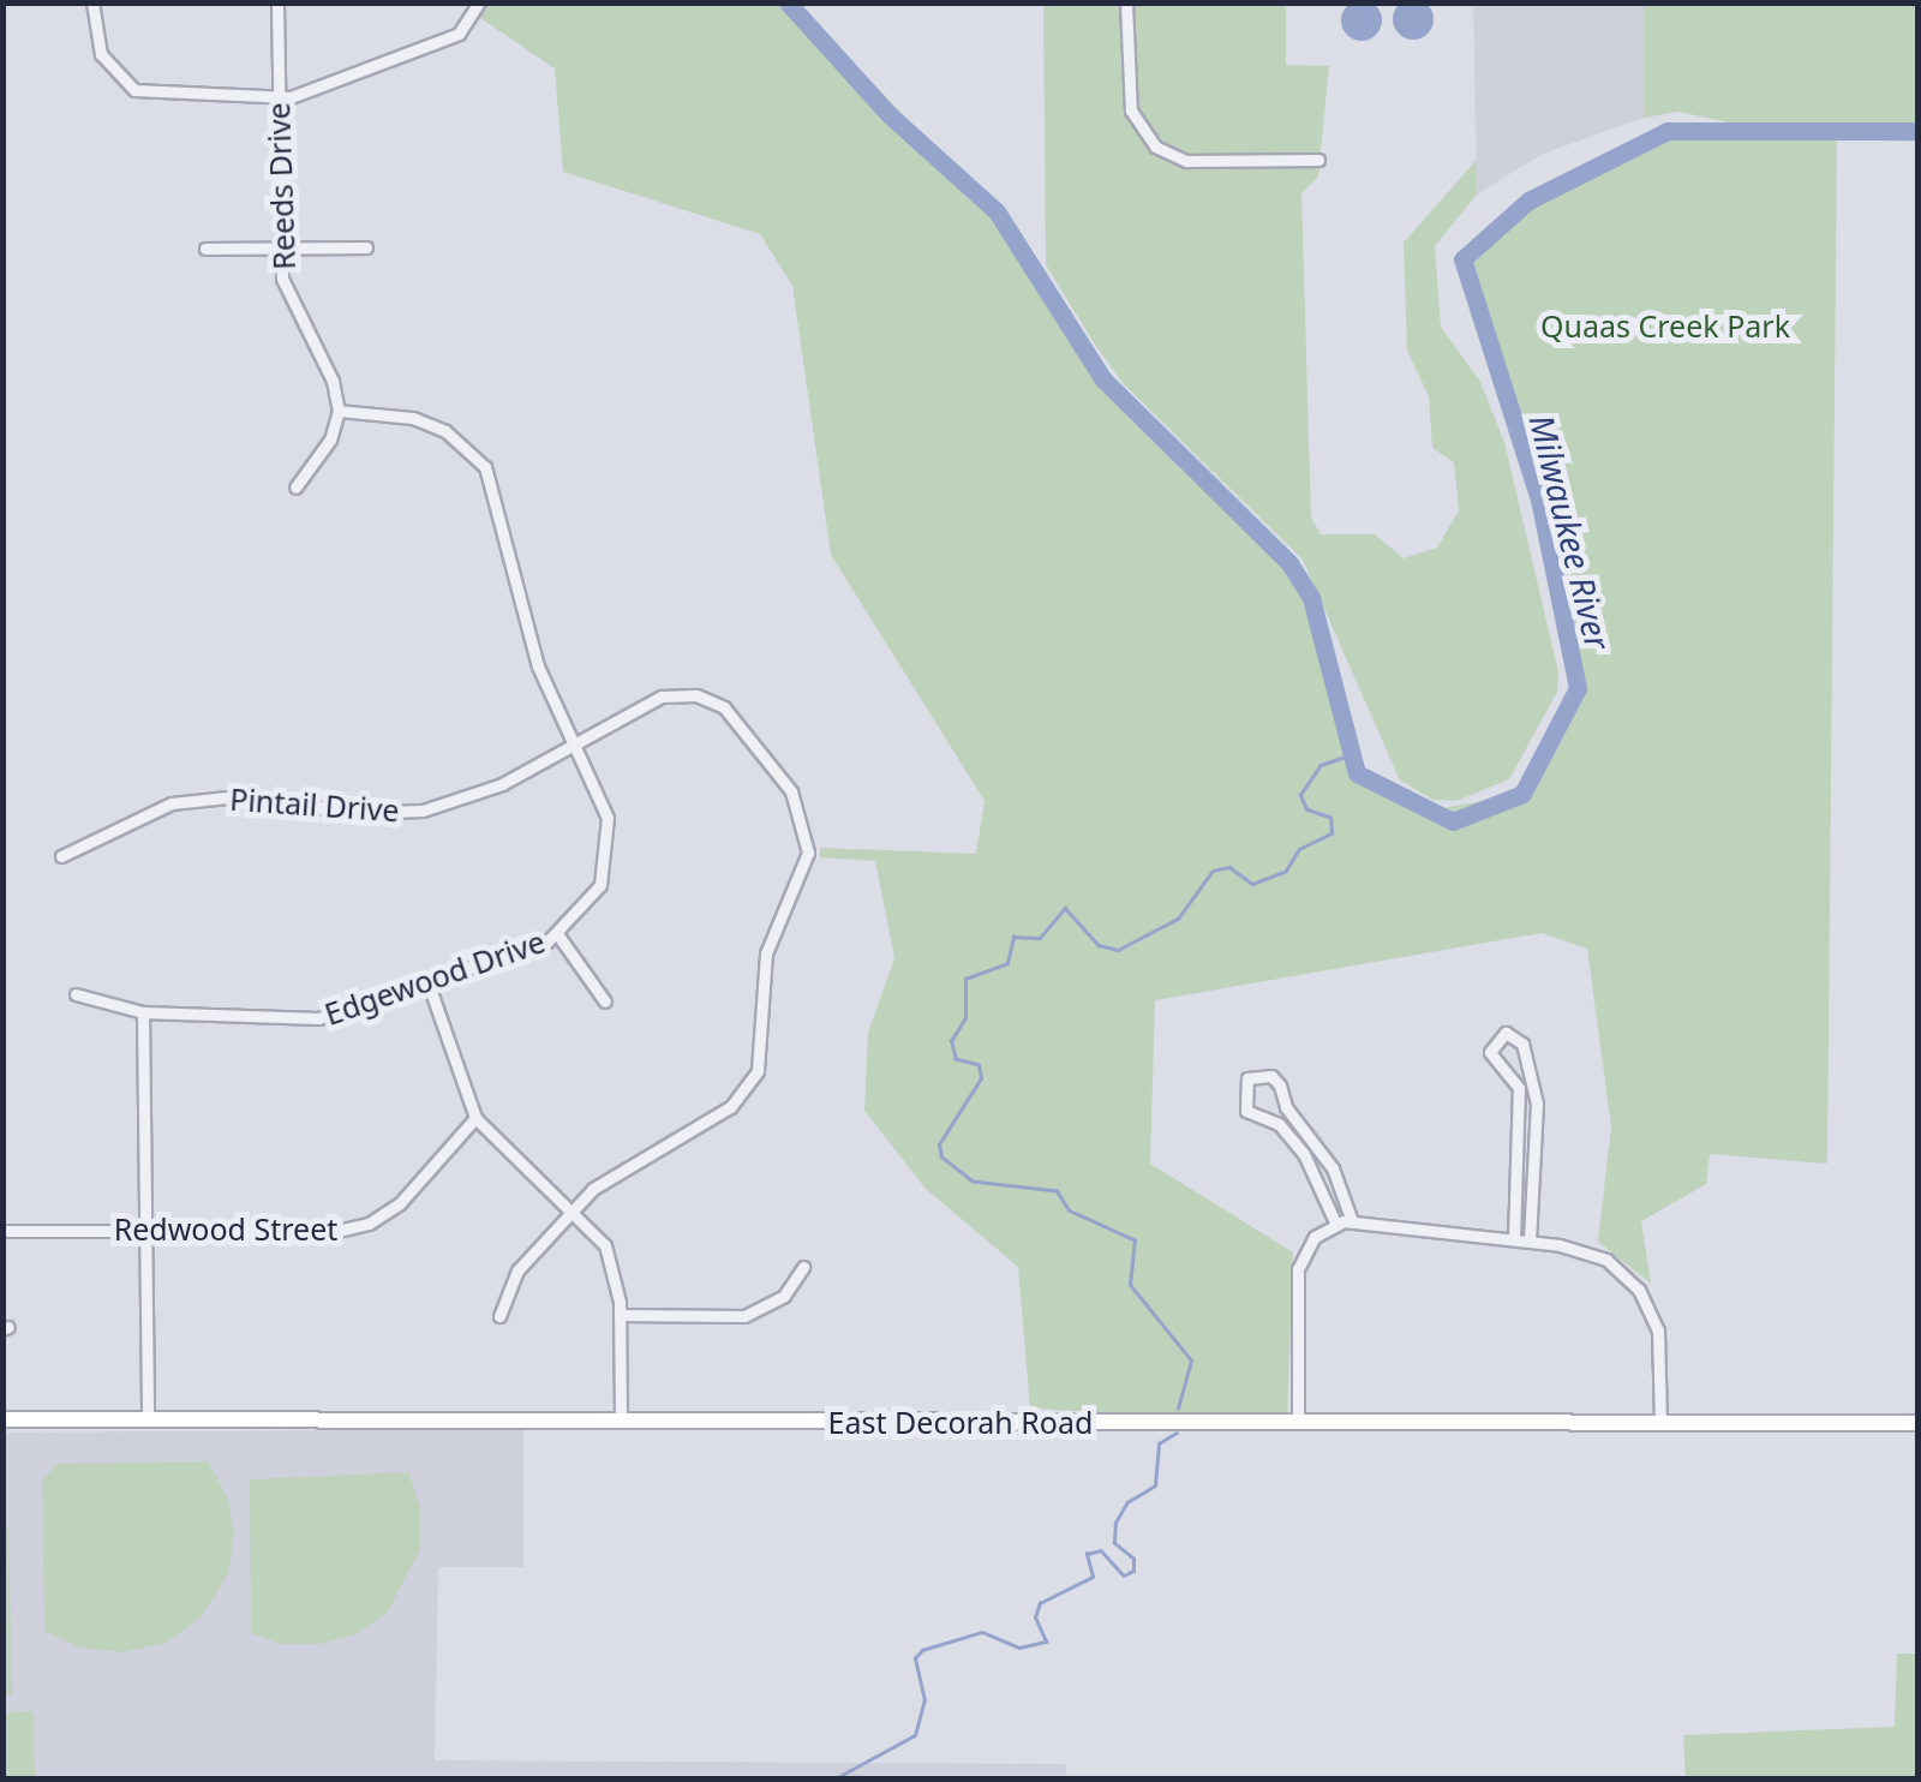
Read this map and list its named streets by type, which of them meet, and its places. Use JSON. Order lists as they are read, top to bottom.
{
  "streets": {
    "street": [
      "Reeds Drive",
      "Pintail Drive",
      "Edgewood Drive",
      "Redwood Street",
      "East Decorah Road"
    ]
  },
  "crossings": [
    ["Reeds Drive", "Edgewood Drive"],
    ["Pintail Drive", "Edgewood Drive"]
  ],
  "water": ["Milwaukee River"],
  "parks": ["Quaas Creek Park"]
}
